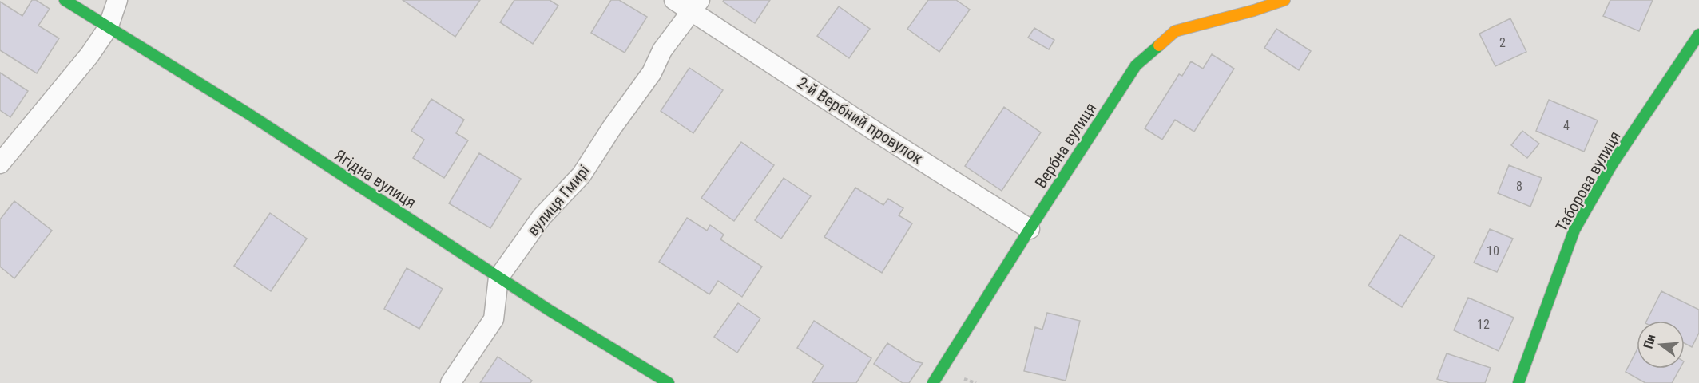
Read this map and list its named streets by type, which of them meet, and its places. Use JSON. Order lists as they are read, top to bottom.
{
  "streets": {
    "street": [
      "2-й Вербний провулок",
      "Вербна вулиця",
      "Ягідна вулиця",
      "Таборова вулиця",
      "вулиця Гмирі"
    ]
  },
  "crossings": [
    ["2-й Вербний провулок", "Вербна вулиця"],
    ["2-й Вербний провулок", "вулиця Гмирі"],
    ["Ягідна вулиця", "вулиця Гмирі"]
  ],
  "house_numbers": [
    "2",
    "4",
    "8",
    "10",
    "12"
  ],
  "north": "left"
}
